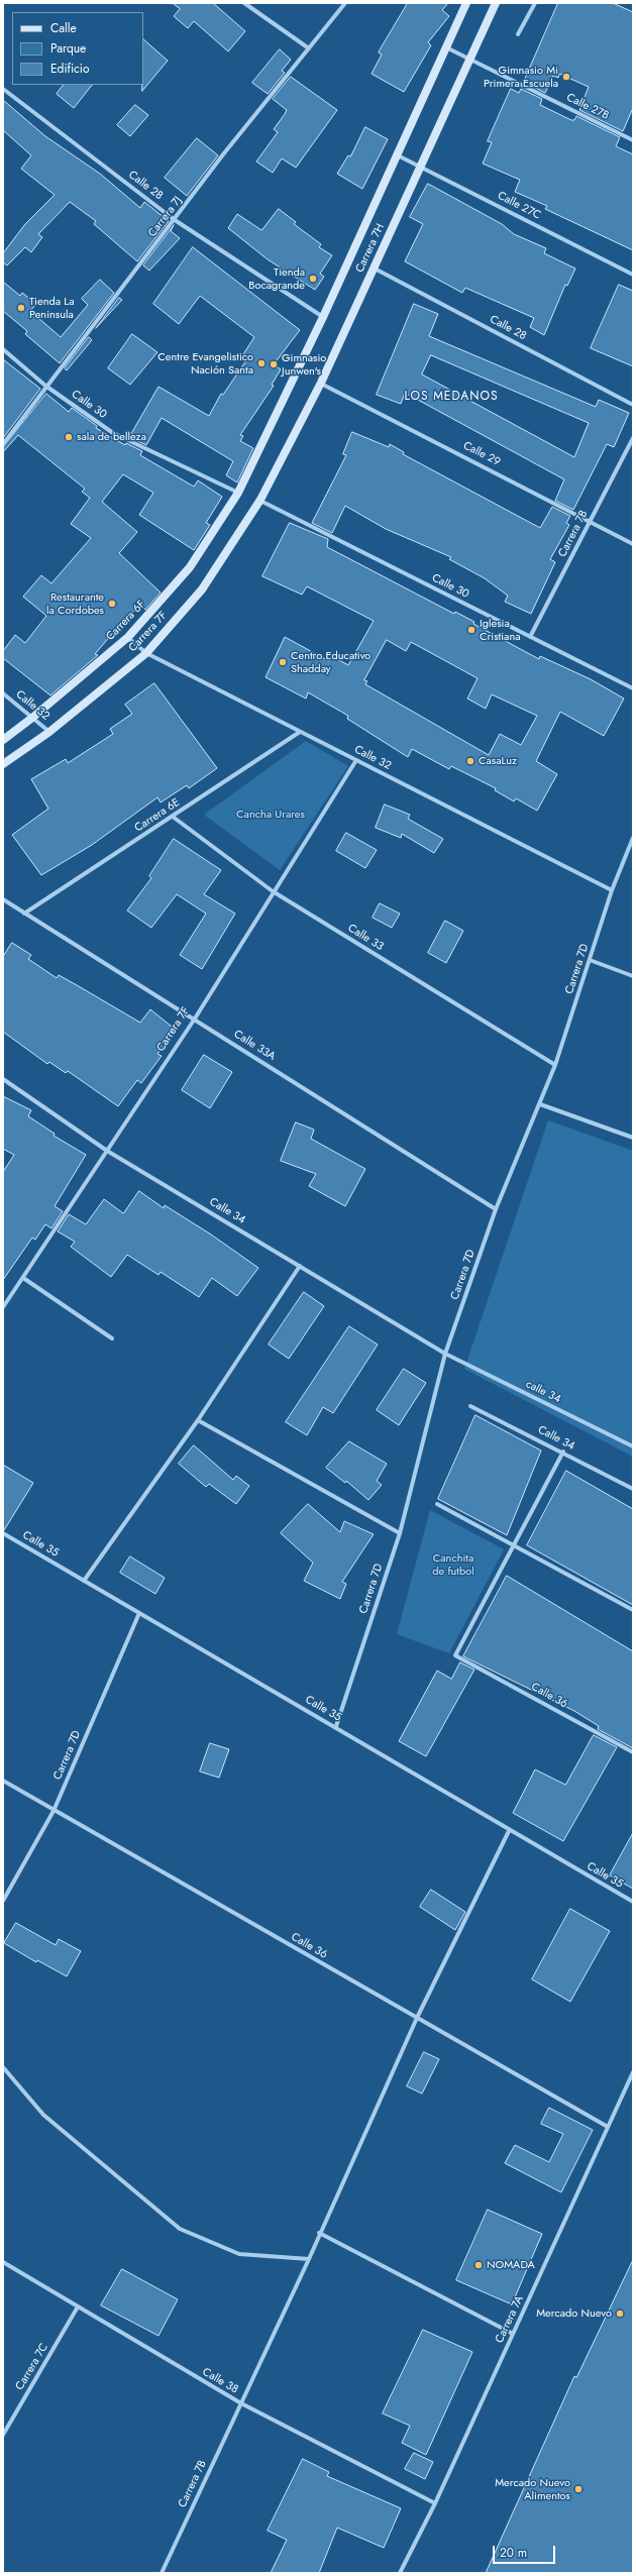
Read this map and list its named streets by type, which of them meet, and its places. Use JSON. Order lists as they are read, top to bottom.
{
  "streets": {
    "street": [
      "Calle 27B",
      "Calle 28",
      "Calle 27C",
      "Carrera 7J",
      "Carrera 7H",
      "Calle 30",
      "Calle 29",
      "Carrera 7B",
      "Carrera 6F",
      "Carrera 7F",
      "Calle 32",
      "Carrera 6E",
      "Calle 33",
      "Carrera 7D",
      "Calle 33A",
      "Calle 34",
      "calle 34",
      "Calle 35",
      "Calle 36",
      "Carrera 7A",
      "Carrera 7C",
      "Calle 38"
    ]
  },
  "crossings": [
    ["Calle 27B", "Carrera 7H"],
    ["Calle 28", "Carrera 7J"],
    ["Calle 28", "Carrera 7H"],
    ["Calle 27C", "Carrera 7H"],
    ["Carrera 7J", "Calle 30"],
    ["Carrera 7H", "Calle 30"],
    ["Carrera 7H", "Calle 29"],
    ["Carrera 7H", "Carrera 6F"],
    ["Carrera 7H", "Carrera 7F"],
    ["Calle 30", "Carrera 7B"],
    ["Calle 30", "Carrera 6F"],
    ["Calle 30", "Carrera 7F"],
    ["Calle 29", "Carrera 7B"],
    ["Carrera 7B", "Calle 35"],
    ["Carrera 7B", "Calle 36"],
    ["Carrera 7B", "Calle 38"],
    ["Carrera 6F", "Calle 32"],
    ["Carrera 7F", "Calle 32"],
    ["Carrera 7F", "Calle 33"],
    ["Carrera 7F", "Calle 33A"],
    ["Carrera 7F", "Calle 34"],
    ["Calle 32", "Carrera 6E"],
    ["Calle 32", "Carrera 7D"],
    ["Carrera 6E", "Calle 33"],
    ["Carrera 6E", "Calle 33A"],
    ["Calle 33", "Carrera 7D"],
    ["Carrera 7D", "Calle 33A"],
    ["Carrera 7D", "Calle 34"],
    ["Carrera 7D", "calle 34"],
    ["Carrera 7D", "Calle 35"],
    ["Carrera 7D", "Calle 36"],
    ["Calle 34", "calle 34"],
    ["Calle 36", "Carrera 7A"],
    ["Carrera 7A", "Calle 38"],
    ["Carrera 7C", "Calle 38"]
  ],
  "districts": ["LOS MEDANOS"],
  "parks": ["Cancha Urares", "Canchita de futbol"],
  "places": [
    "Gimnasio Mi Primera Escuela",
    "Tienda Bocagrande",
    "Tienda La Peninsula",
    "Centre Evangelistico Nación Santa",
    "Gimnasio Junwen's",
    "sala de belleza",
    "Restaurante la Cordobes",
    "Iglesia Cristiana",
    "Centro Educativo Shadday",
    "CasaLuz",
    "NOMADA",
    "Mercado Nuevo",
    "Mercado Nuevo Alimentos"
  ],
  "legend": ["Calle", "Parque", "Edificio"],
  "scale_bar": "20 m"
}
